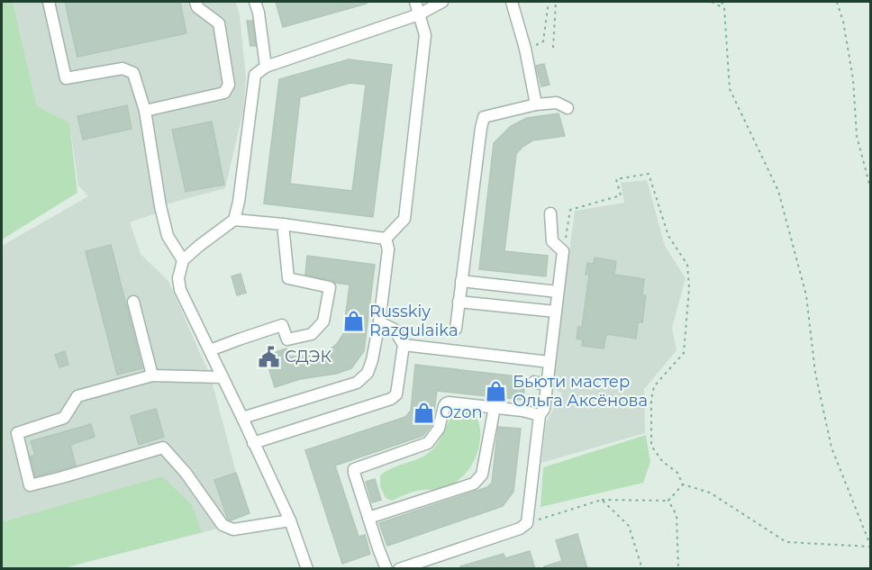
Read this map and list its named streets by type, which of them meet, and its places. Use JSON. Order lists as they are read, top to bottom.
{
  "places": {
    "shop": ["Russkiy Razgulaika", "Бьюти мастер Oльга Аксёнова", "Ozon"],
    "public building": ["СДЭК"]
  }
}
